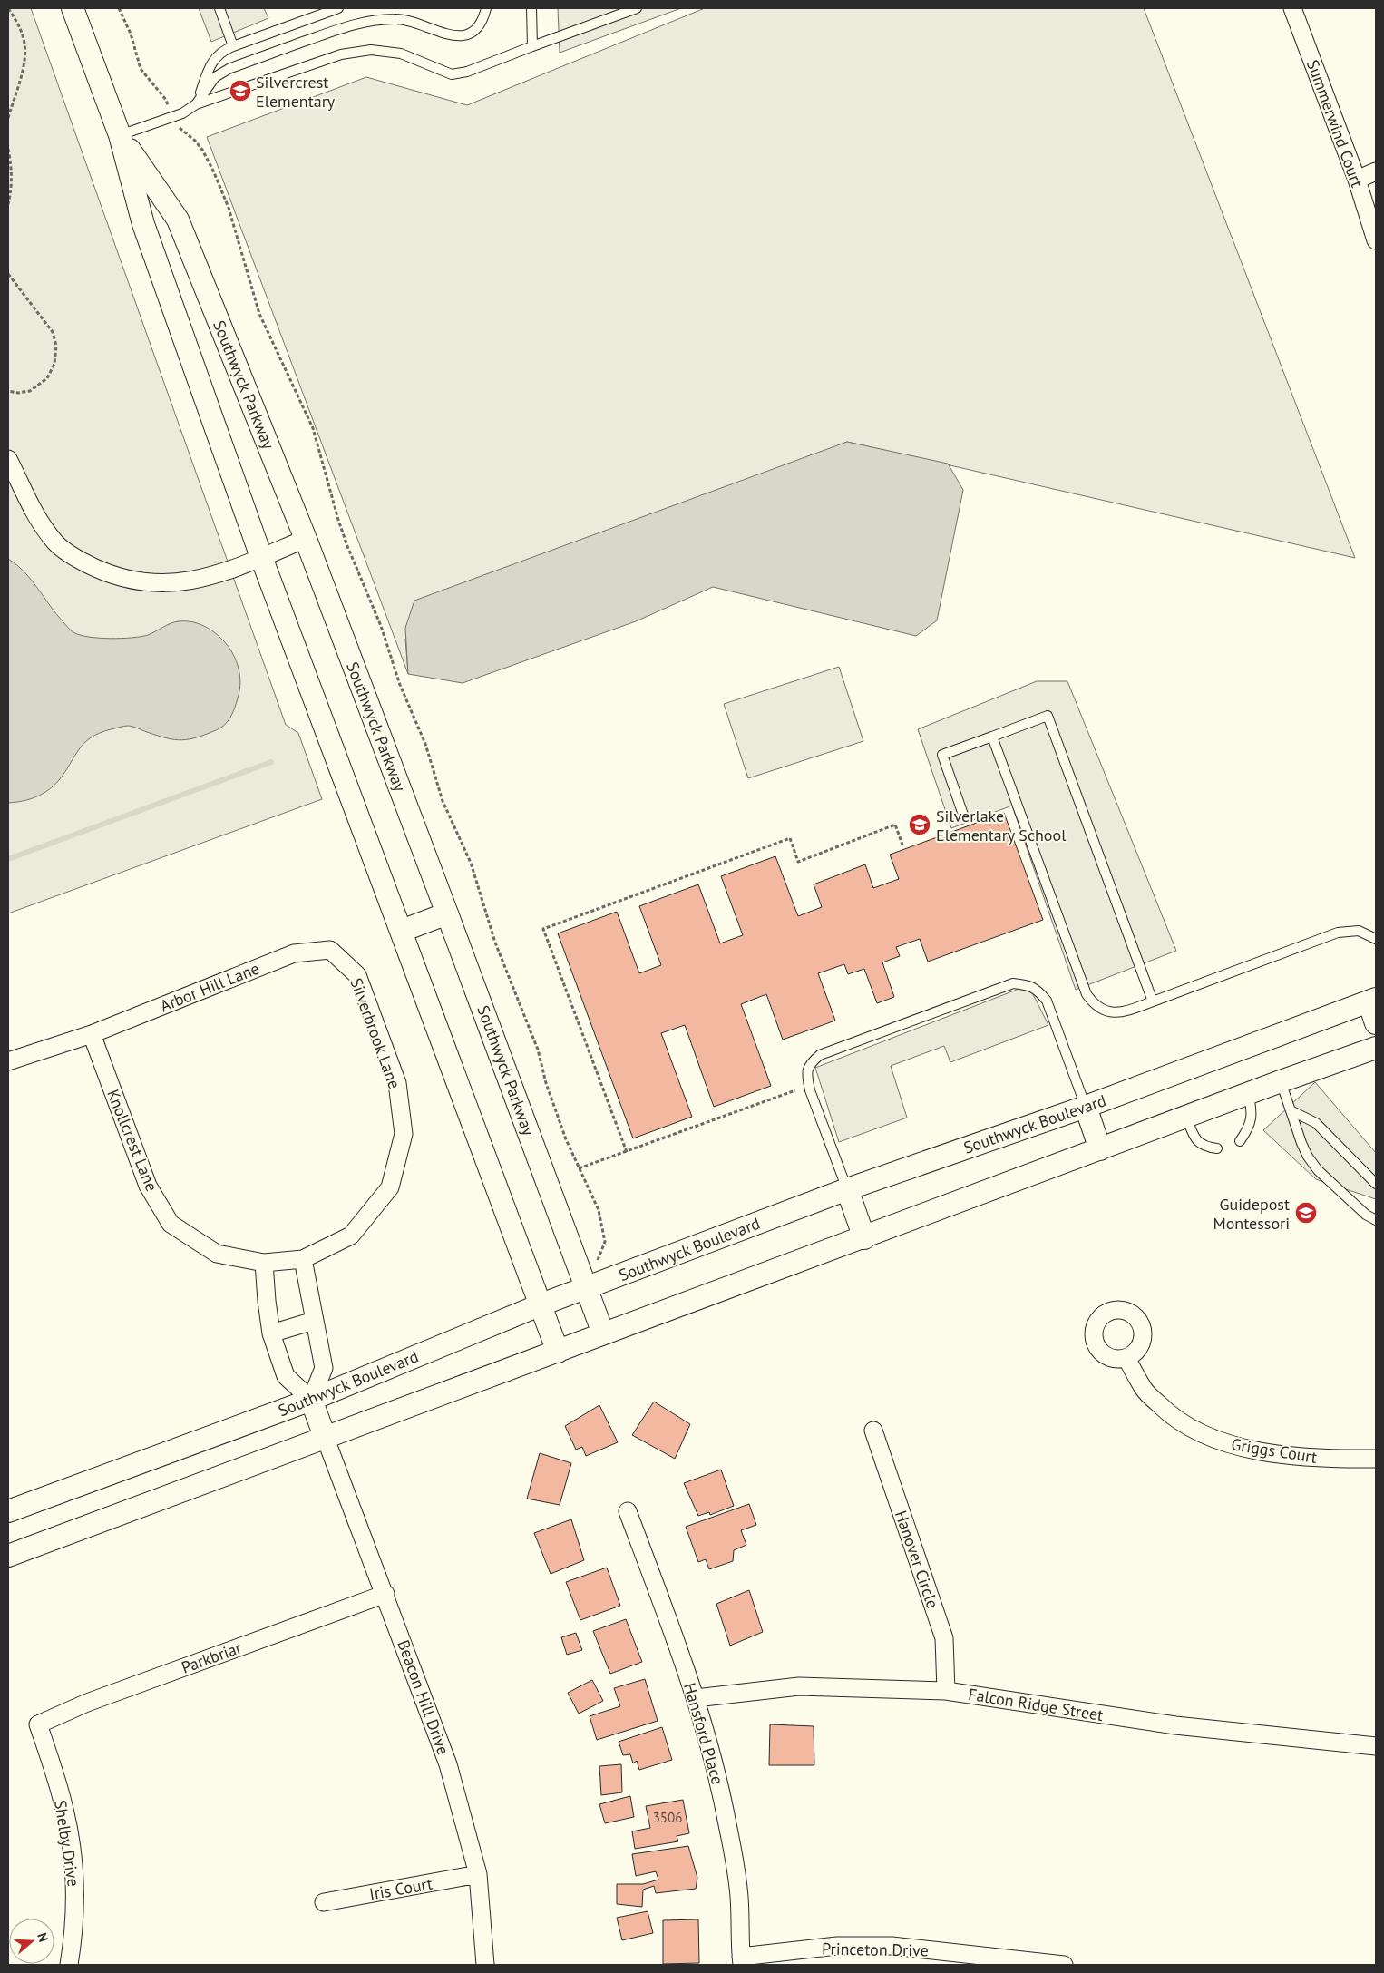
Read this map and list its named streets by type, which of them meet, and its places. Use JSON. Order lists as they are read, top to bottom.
{
  "streets": {
    "street": [
      "Summerwind Court",
      "Southwyck Parkway",
      "Arbor Hill Lane",
      "Silverbrook Lane",
      "Southwyck Boulevard",
      "Knollcrest Lane",
      "Griggs Court",
      "Hanover Circle",
      "Parkbriar",
      "Beacon Hill Drive",
      "Falcon Ridge Street",
      "Hansford Place",
      "Shelby Drive",
      "Iris Court",
      "Princeton Drive"
    ]
  },
  "crossings": [
    ["Southwyck Parkway", "Southwyck Boulevard"],
    ["Arbor Hill Lane", "Silverbrook Lane"],
    ["Arbor Hill Lane", "Knollcrest Lane"],
    ["Silverbrook Lane", "Knollcrest Lane"],
    ["Hanover Circle", "Falcon Ridge Street"],
    ["Parkbriar", "Beacon Hill Drive"],
    ["Parkbriar", "Shelby Drive"],
    ["Beacon Hill Drive", "Iris Court"],
    ["Falcon Ridge Street", "Hansford Place"],
    ["Hansford Place", "Princeton Drive"]
  ],
  "places": {
    "school or university": ["Silvercrest Elementary", "Silverlake Elementary School", "Guidepost Montessori"]
  },
  "house_numbers": ["3506"],
  "north": "right"
}
